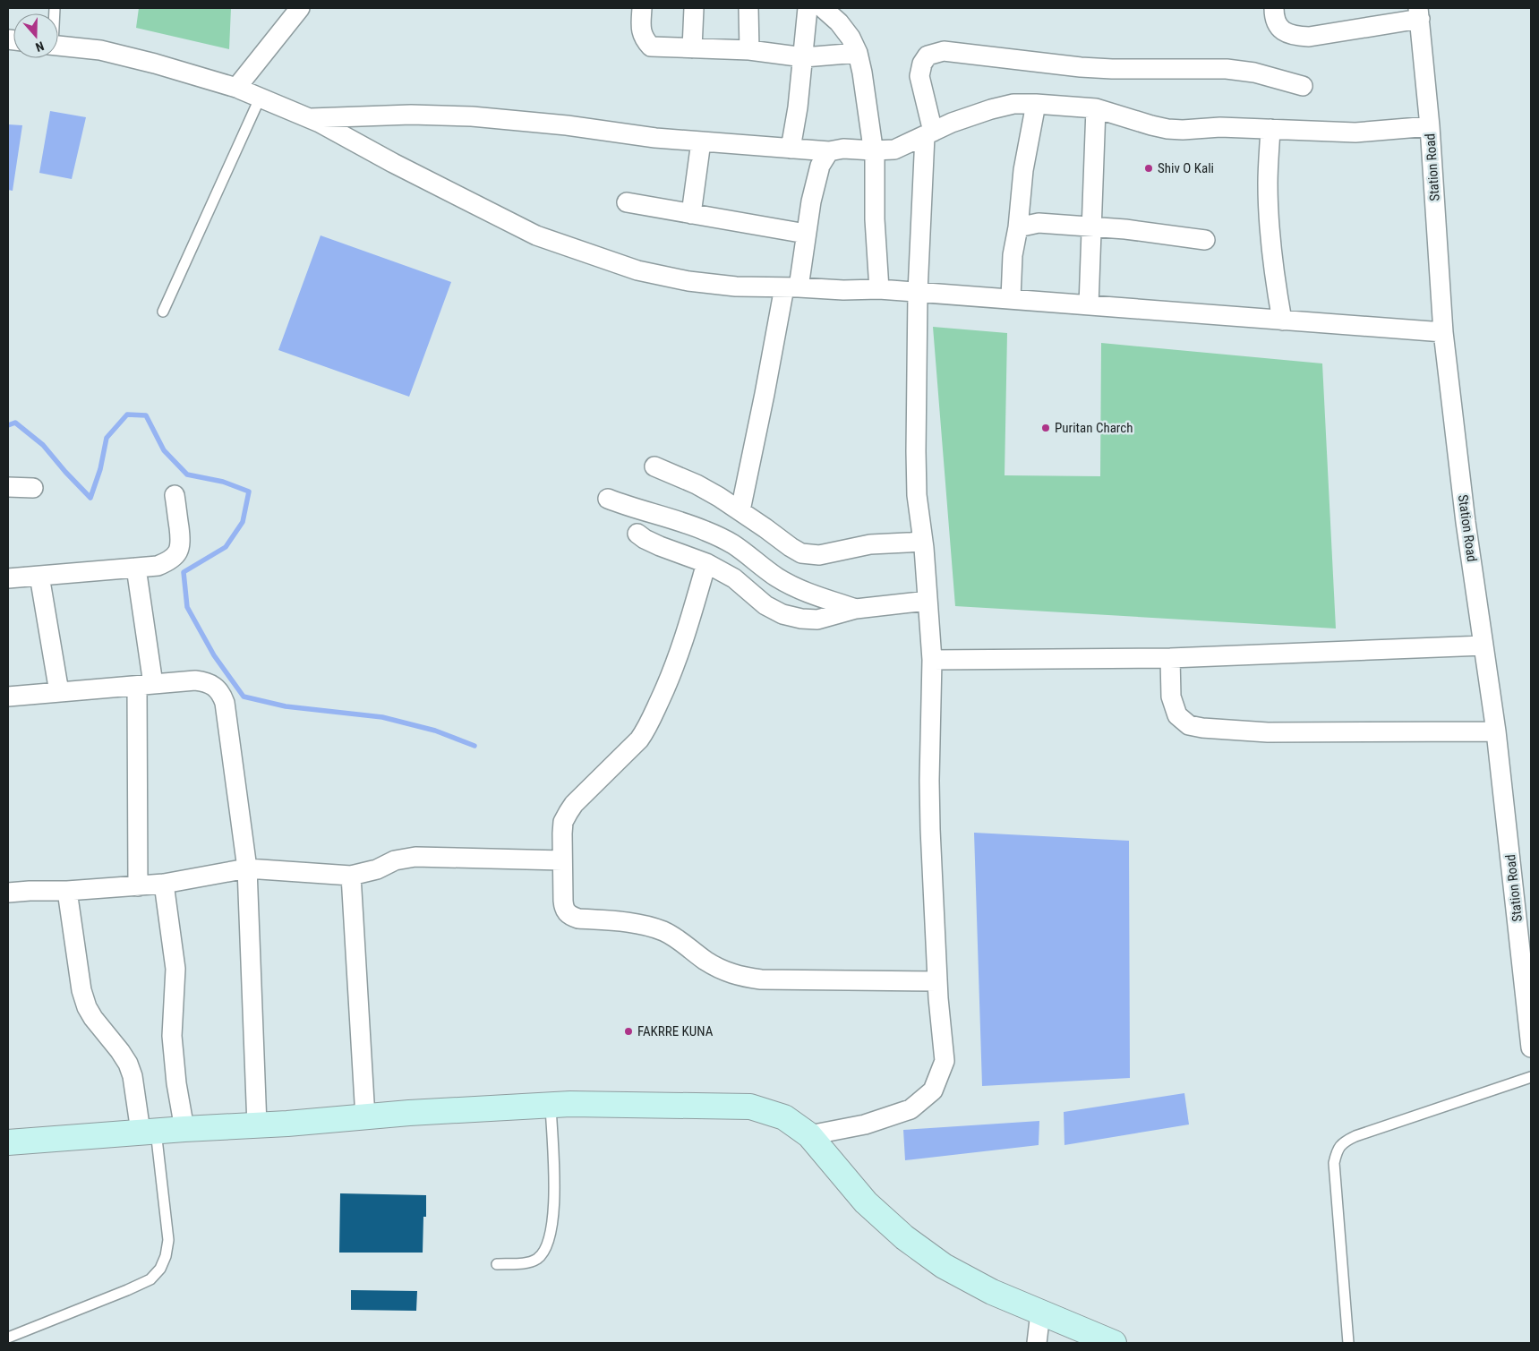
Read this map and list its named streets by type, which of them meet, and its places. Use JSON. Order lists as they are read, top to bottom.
{
  "streets": {
    "street": ["Station Road"]
  },
  "places": ["Shiv O Kali", "Puritan Charch", "FAKRRE KUNA"],
  "north": "bottom"
}
